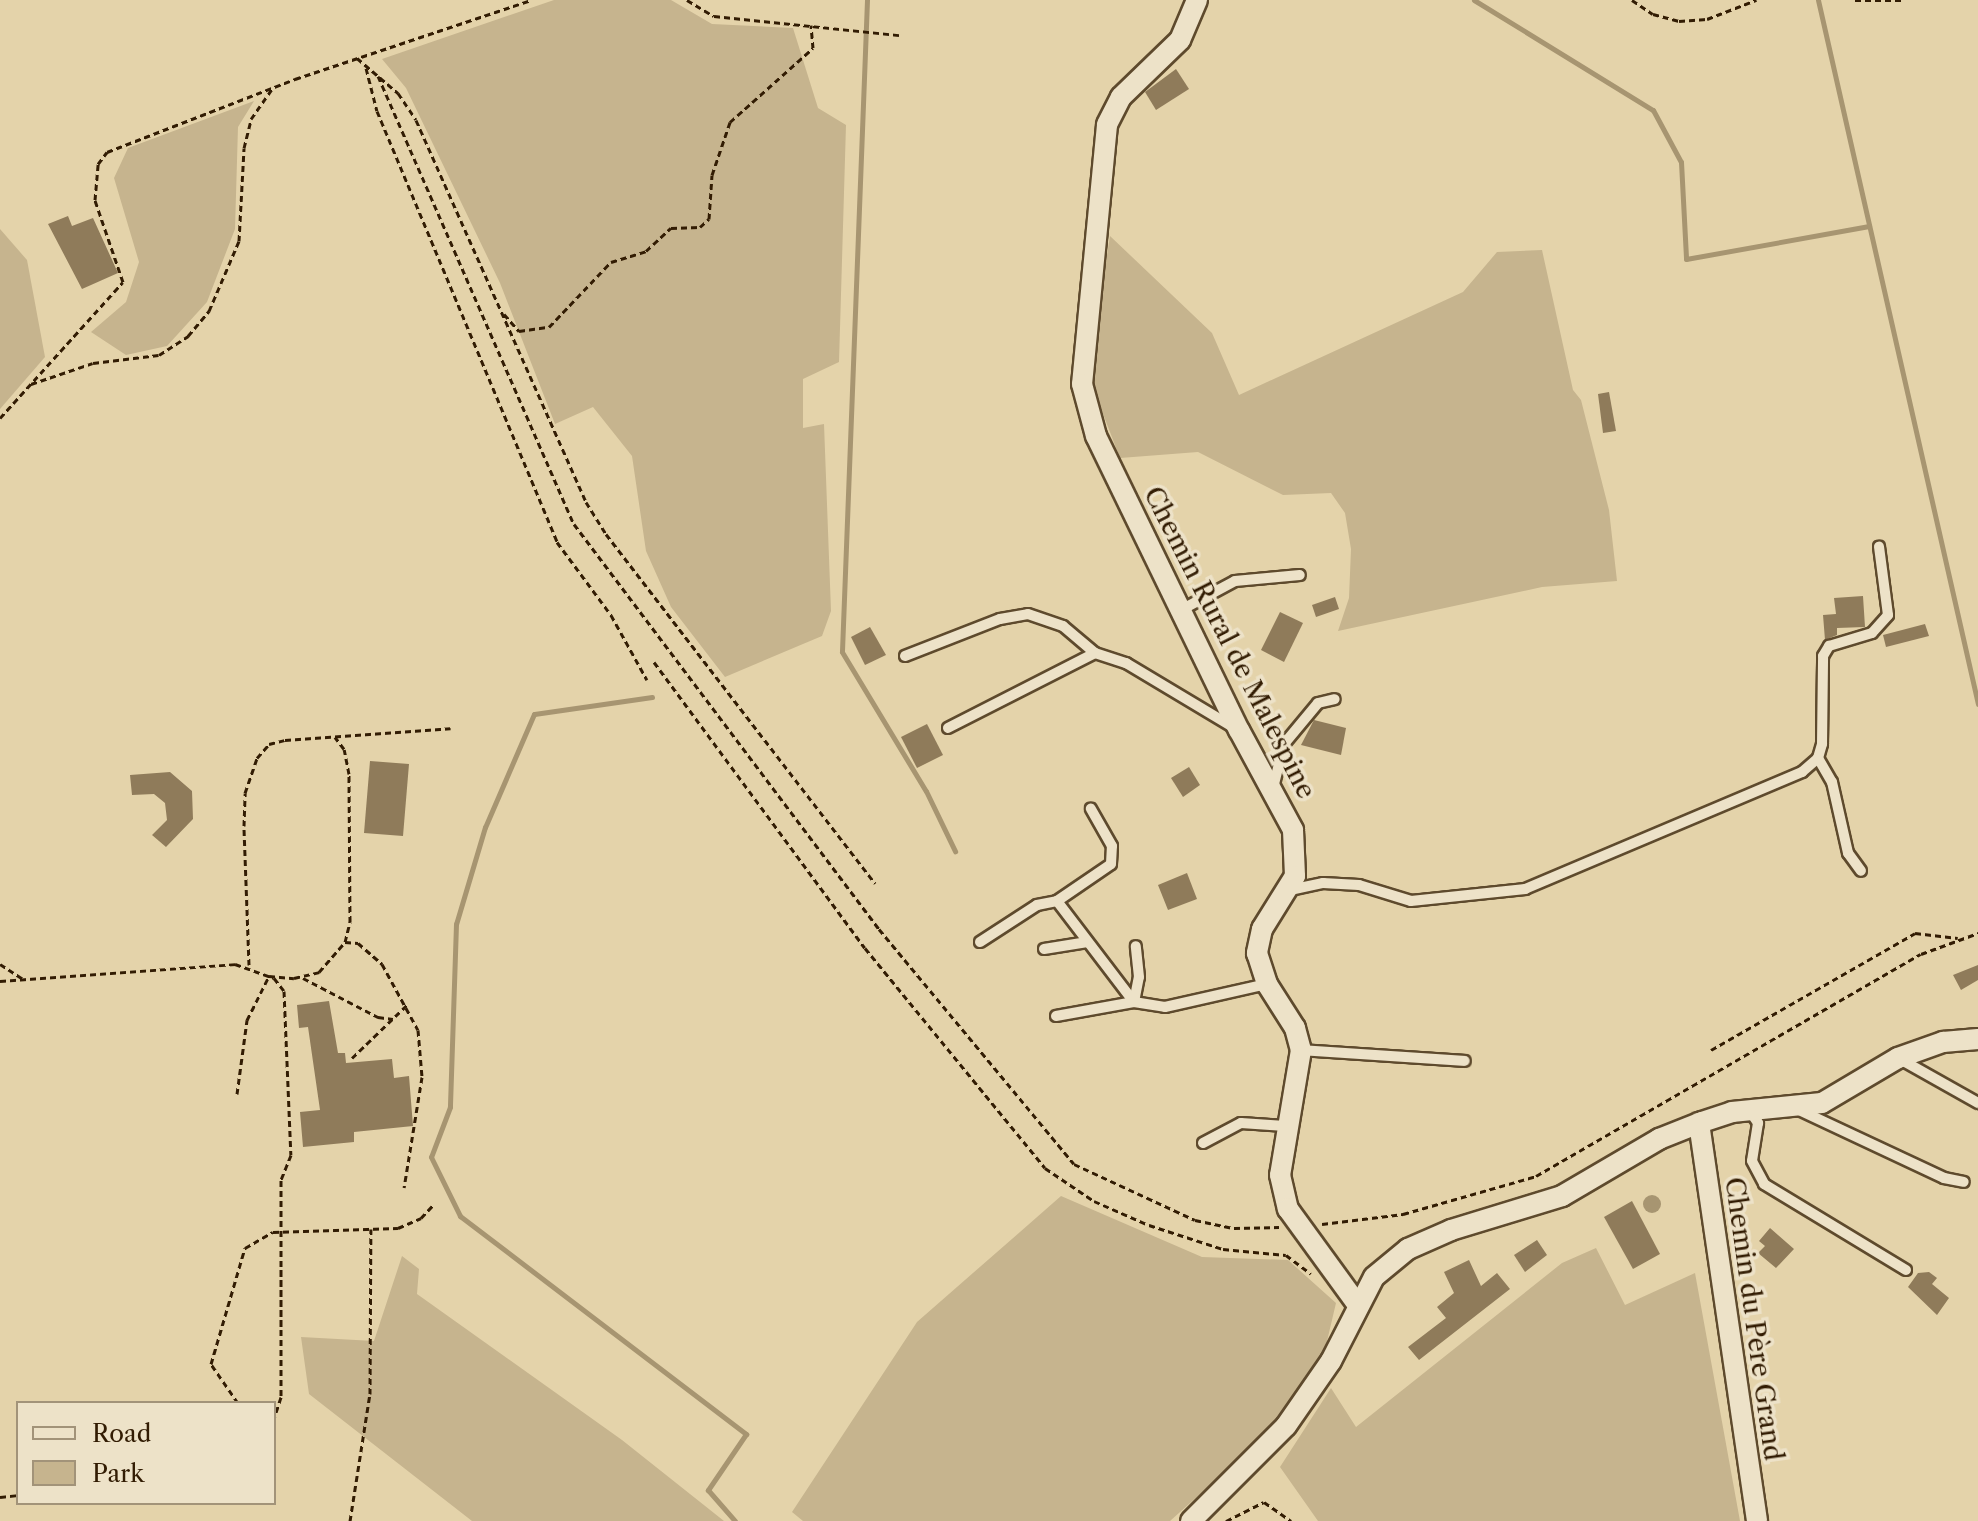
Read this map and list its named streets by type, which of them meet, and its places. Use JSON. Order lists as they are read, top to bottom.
{
  "streets": {
    "street": ["Chemin Rural de Malespine", "Chemin du Père Grand"]
  },
  "legend": ["Road", "Park"]
}
